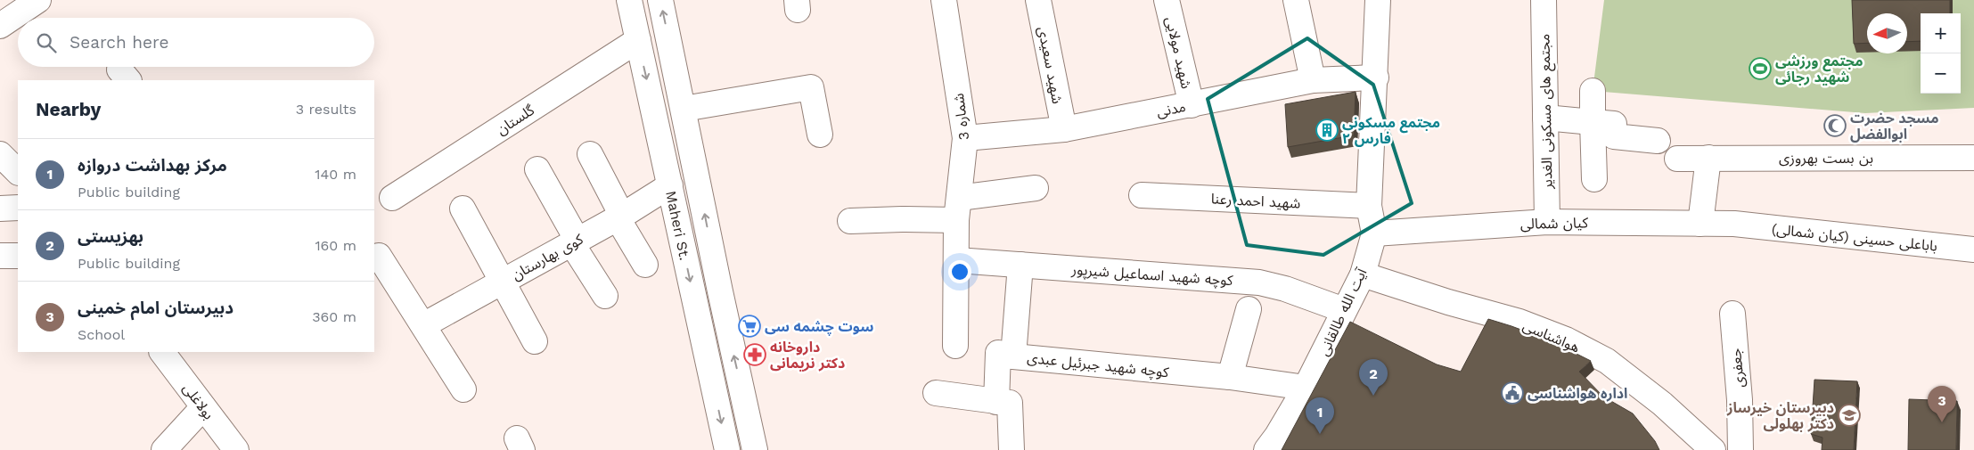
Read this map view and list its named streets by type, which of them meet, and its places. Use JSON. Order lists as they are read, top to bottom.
{
  "streets": {
    "street": [
      "شهید مولایی",
      "شهید سعیدی",
      "مدنی",
      "مجتمع های مسکونی الغدیر",
      "شماره 3",
      "گلستان",
      "بن بست بهروزی",
      "شهید احمد رعنا",
      "کیان شمالی",
      "Maheri St.",
      "باباعلی حسینی (کیان شمالی)",
      "کوی بهارستان",
      "کوچه شهید اسماعیل شیرپور",
      "آیت الله طالقانی",
      "هواشناسی",
      "کوچه شهید جبرئیل عبدی",
      "جعفری",
      "بولاغلی"
    ]
  },
  "crossings": [
    ["شهید مولایی", "مدنی"],
    ["شهید سعیدی", "مدنی"],
    ["مدنی", "شماره 3"],
    ["مدنی", "آیت الله طالقانی"],
    ["مجتمع های مسکونی الغدیر", "کیان شمالی"],
    ["شماره 3", "کوچه شهید اسماعیل شیرپور"],
    ["گلستان", "Maheri St."],
    ["شهید احمد رعنا", "آیت الله طالقانی"],
    ["کیان شمالی", "باباعلی حسینی (کیان شمالی)"],
    ["کیان شمالی", "آیت الله طالقانی"],
    ["Maheri St.", "کوی بهارستان"],
    ["کوچه شهید اسماعیل شیرپور", "آیت الله طالقانی"],
    ["آیت الله طالقانی", "هواشناسی"],
    ["آیت الله طالقانی", "کوچه شهید جبرئیل عبدی"]
  ],
  "places": {
    "sports": ["مجتمع ورزشی شهید رجائی"],
    "mosque": ["مسجد حضرت ابوالفضل"],
    "building": ["مجتمع مسکونی فارس ۲"],
    "supermarket": ["سوت چشمه سی"],
    "pharmacy": ["داروخانه دكتر نریمانی"],
    "public building": ["اداره هواشناسی"],
    "school or university": ["دبیرستان خیرساز دکتر بهلولی"]
  },
  "north": "left",
  "page": {
    "map_buttons": ["+", "−"],
    "search": "Search here",
    "heading": ["Nearby", "3 results"],
    "list": [
      {
        "mark": "1",
        "name": "مرکز بهداشت دروازه",
        "note": "Public building",
        "value": "140 m"
      },
      {
        "mark": "2",
        "name": "بهزیستی",
        "note": "Public building",
        "value": "160 m"
      },
      {
        "mark": "3",
        "name": "دبیرستان امام خمینی",
        "note": "School",
        "value": "360 m"
      }
    ],
    "pins": ["2", "3", "1"]
  }
}
